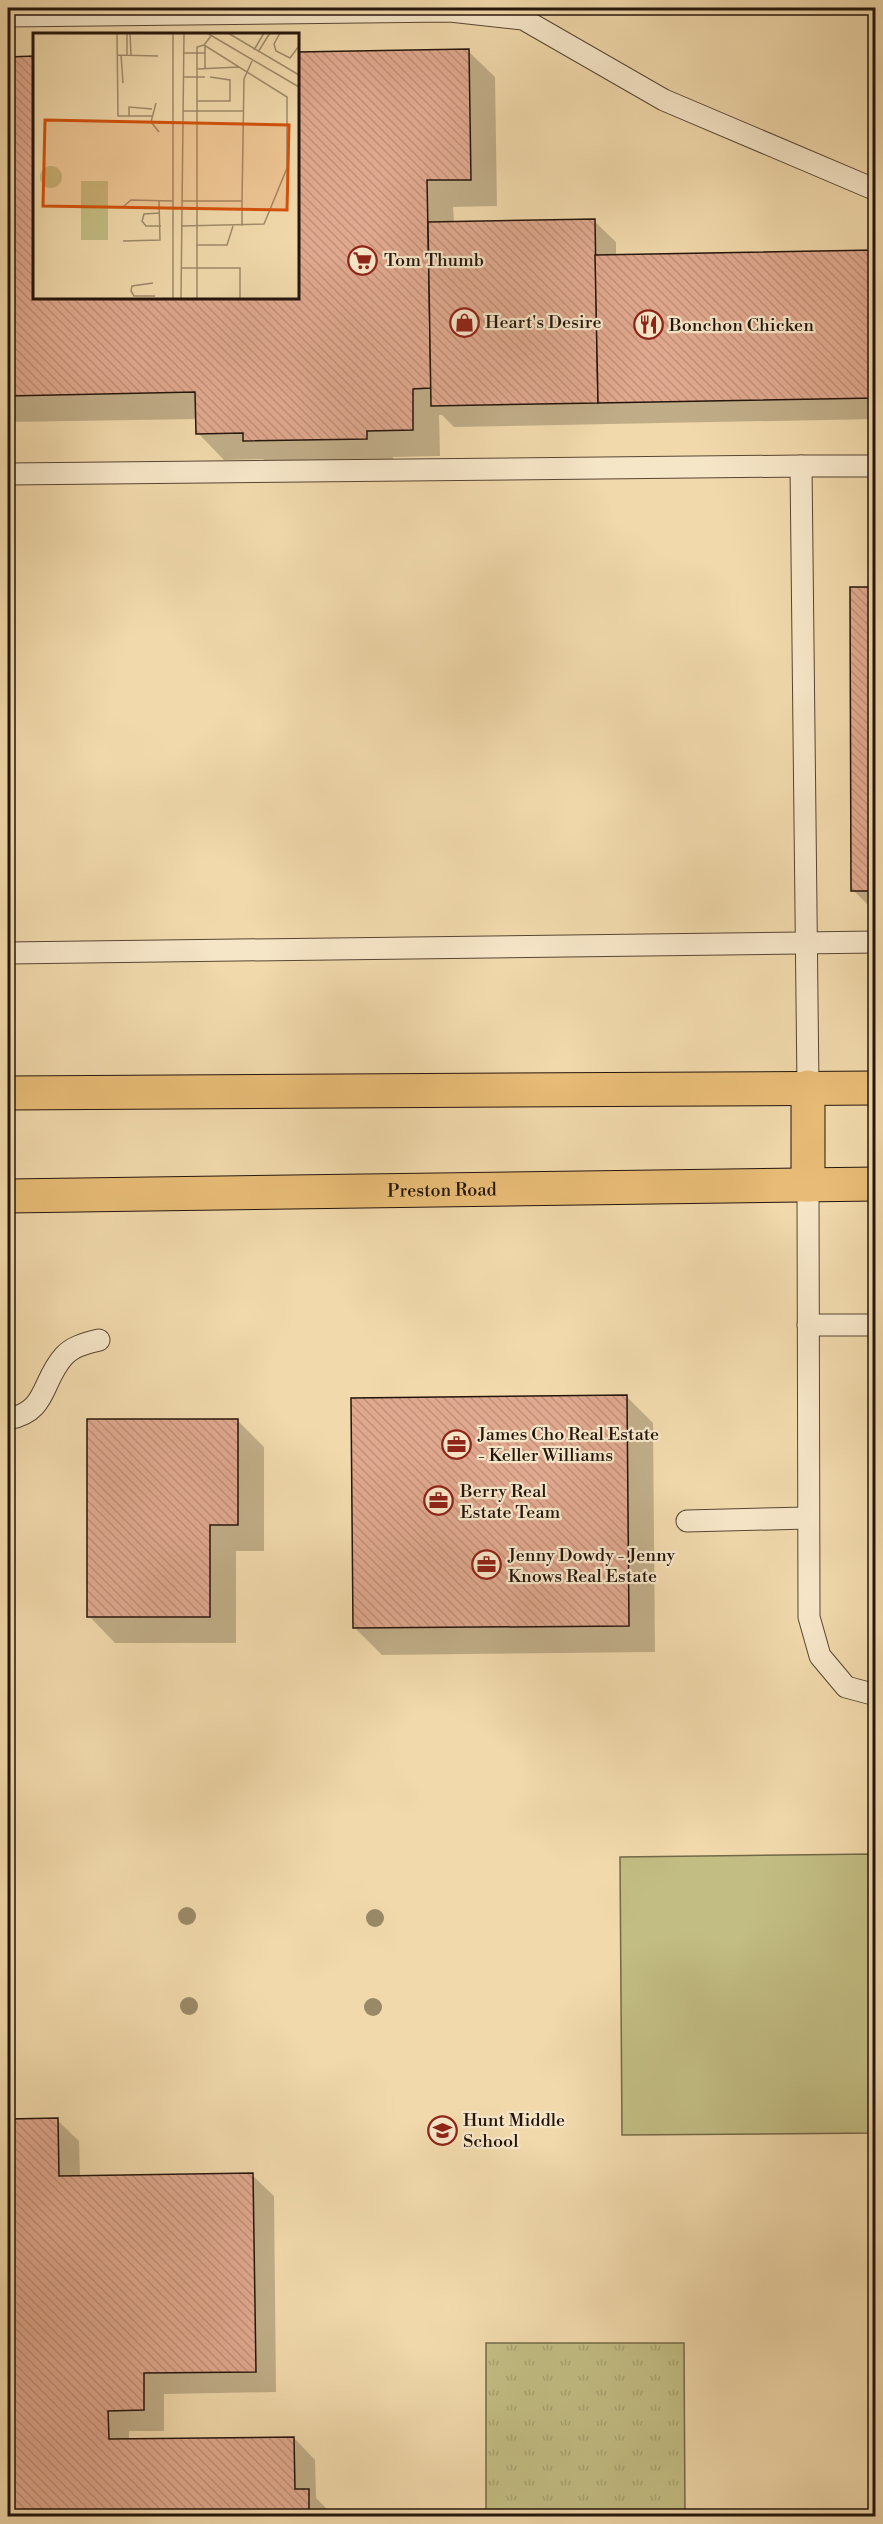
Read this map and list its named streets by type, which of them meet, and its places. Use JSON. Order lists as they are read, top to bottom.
{
  "streets": {
    "main road": ["Preston Road"]
  },
  "places": {
    "supermarket": ["Tom Thumb"],
    "shop": ["Heart's Desire"],
    "restaurant": ["Bonchon Chicken"],
    "office": ["James Cho Real Estate - Keller Williams", "Berry Real Estate Team", "Jenny Dowdy - Jenny Knows Real Estate"],
    "school or university": ["Hunt Middle School"]
  }
}
